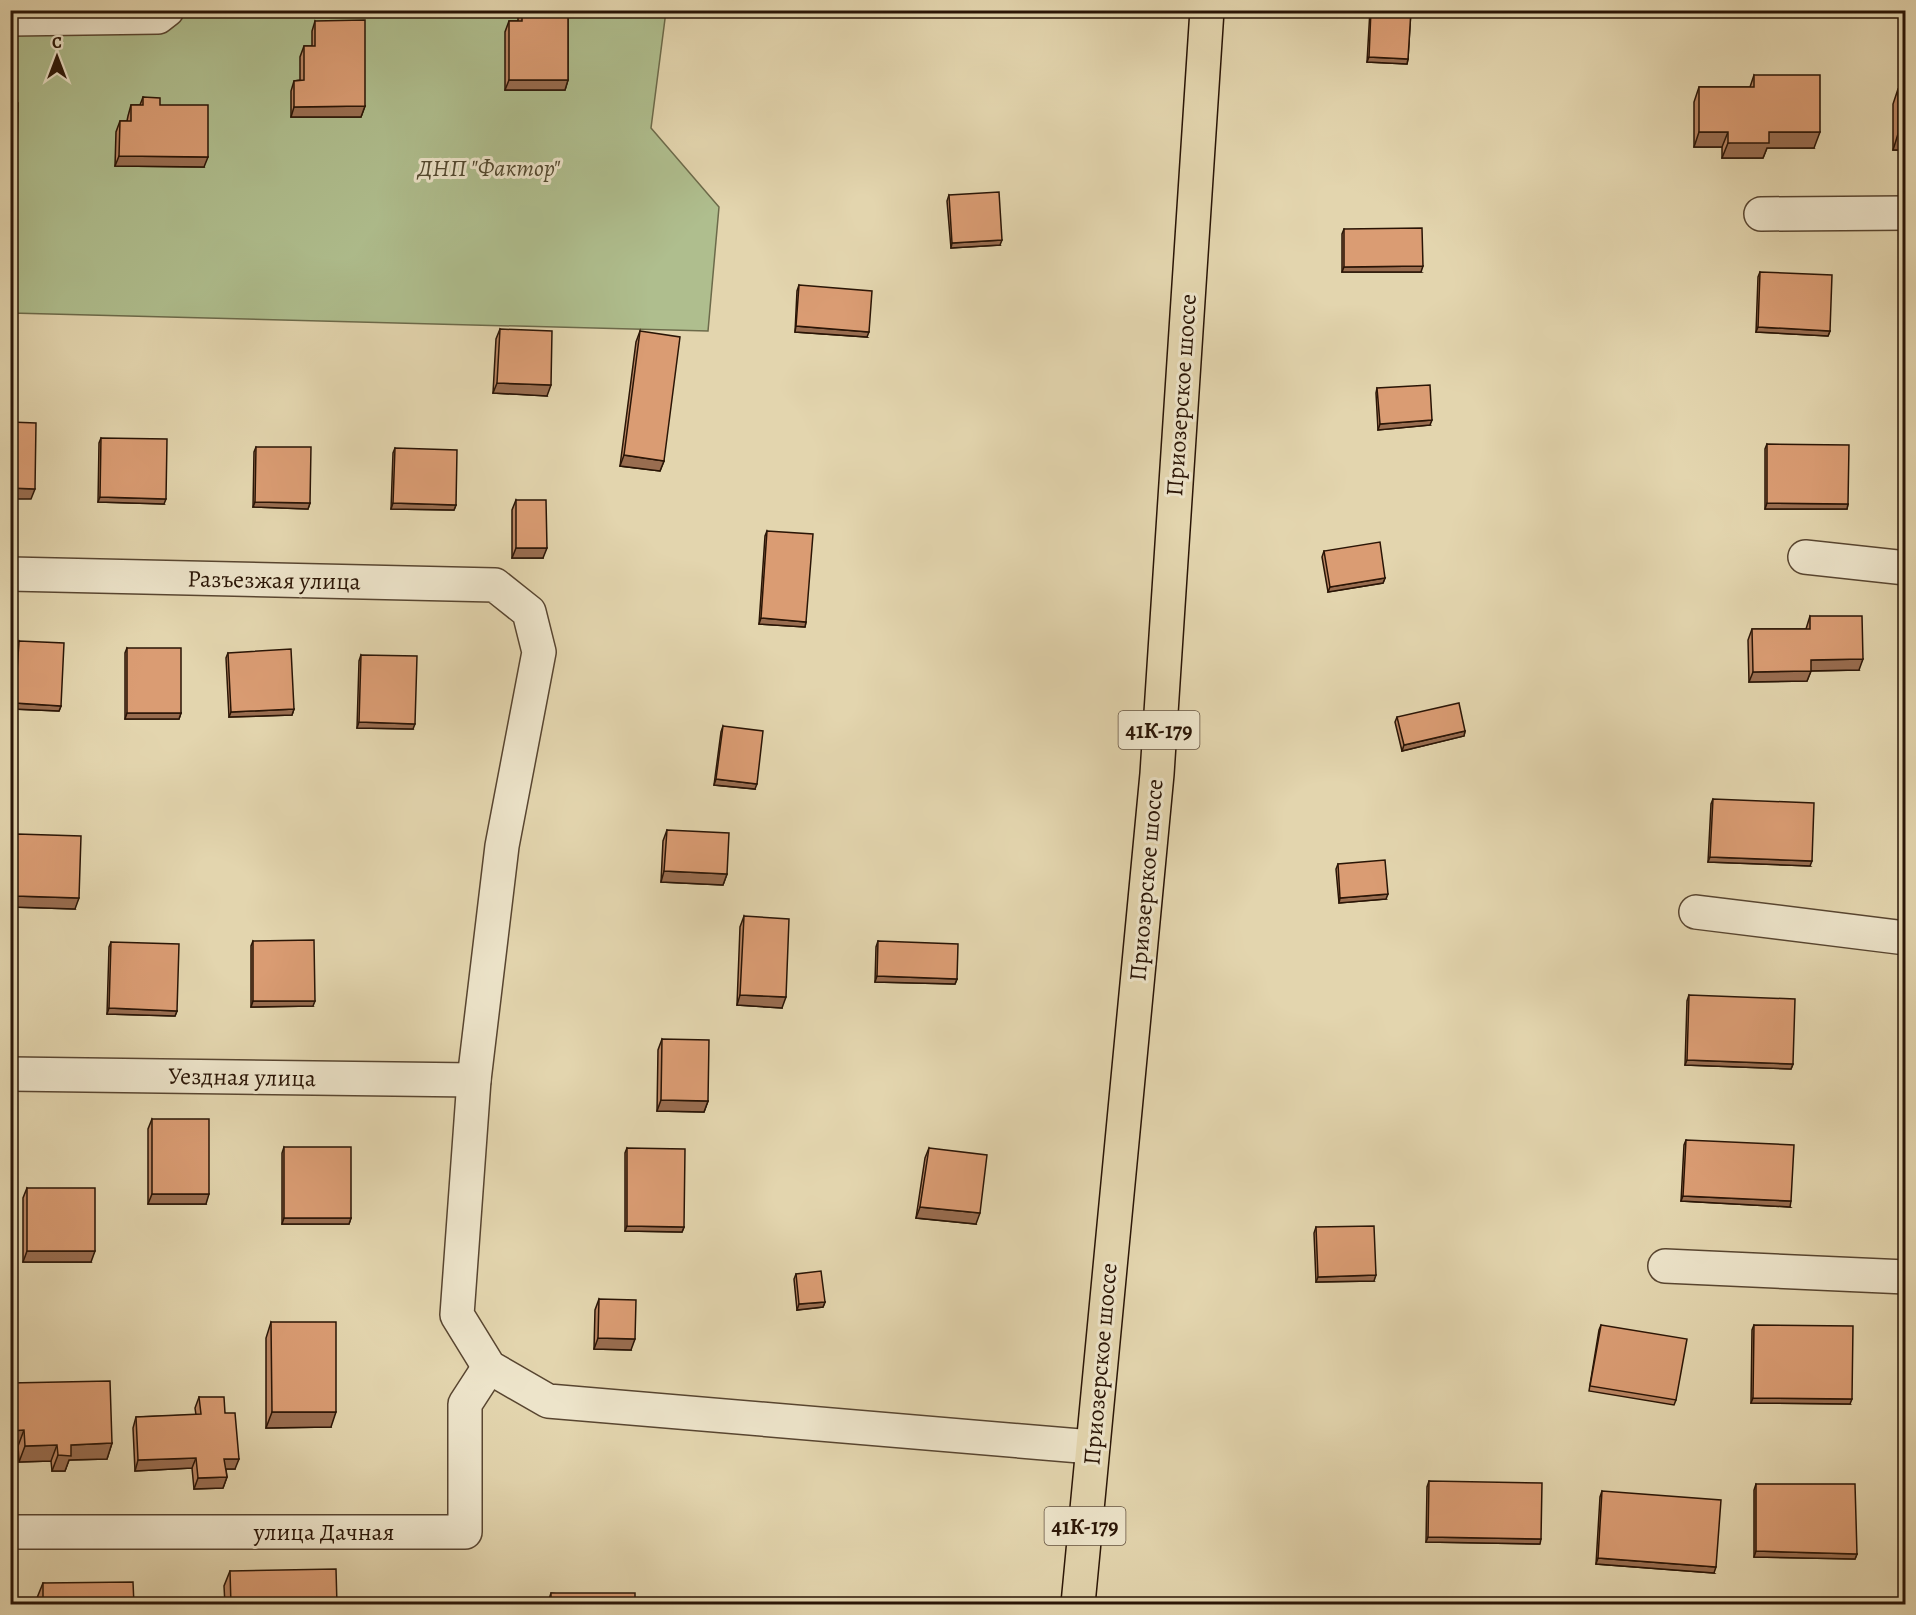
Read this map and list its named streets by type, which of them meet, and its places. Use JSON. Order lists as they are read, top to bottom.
{
  "streets": {
    "main road": ["Приозерское шоссе", "41К-179"],
    "street": ["Разъезжая улица", "Уездная улица", "улица Дачная"]
  },
  "crossings": [
    ["Разъезжая улица", "Уездная улица"]
  ],
  "parks": ["ДНП \"Фактор\""],
  "north": "top"
}
